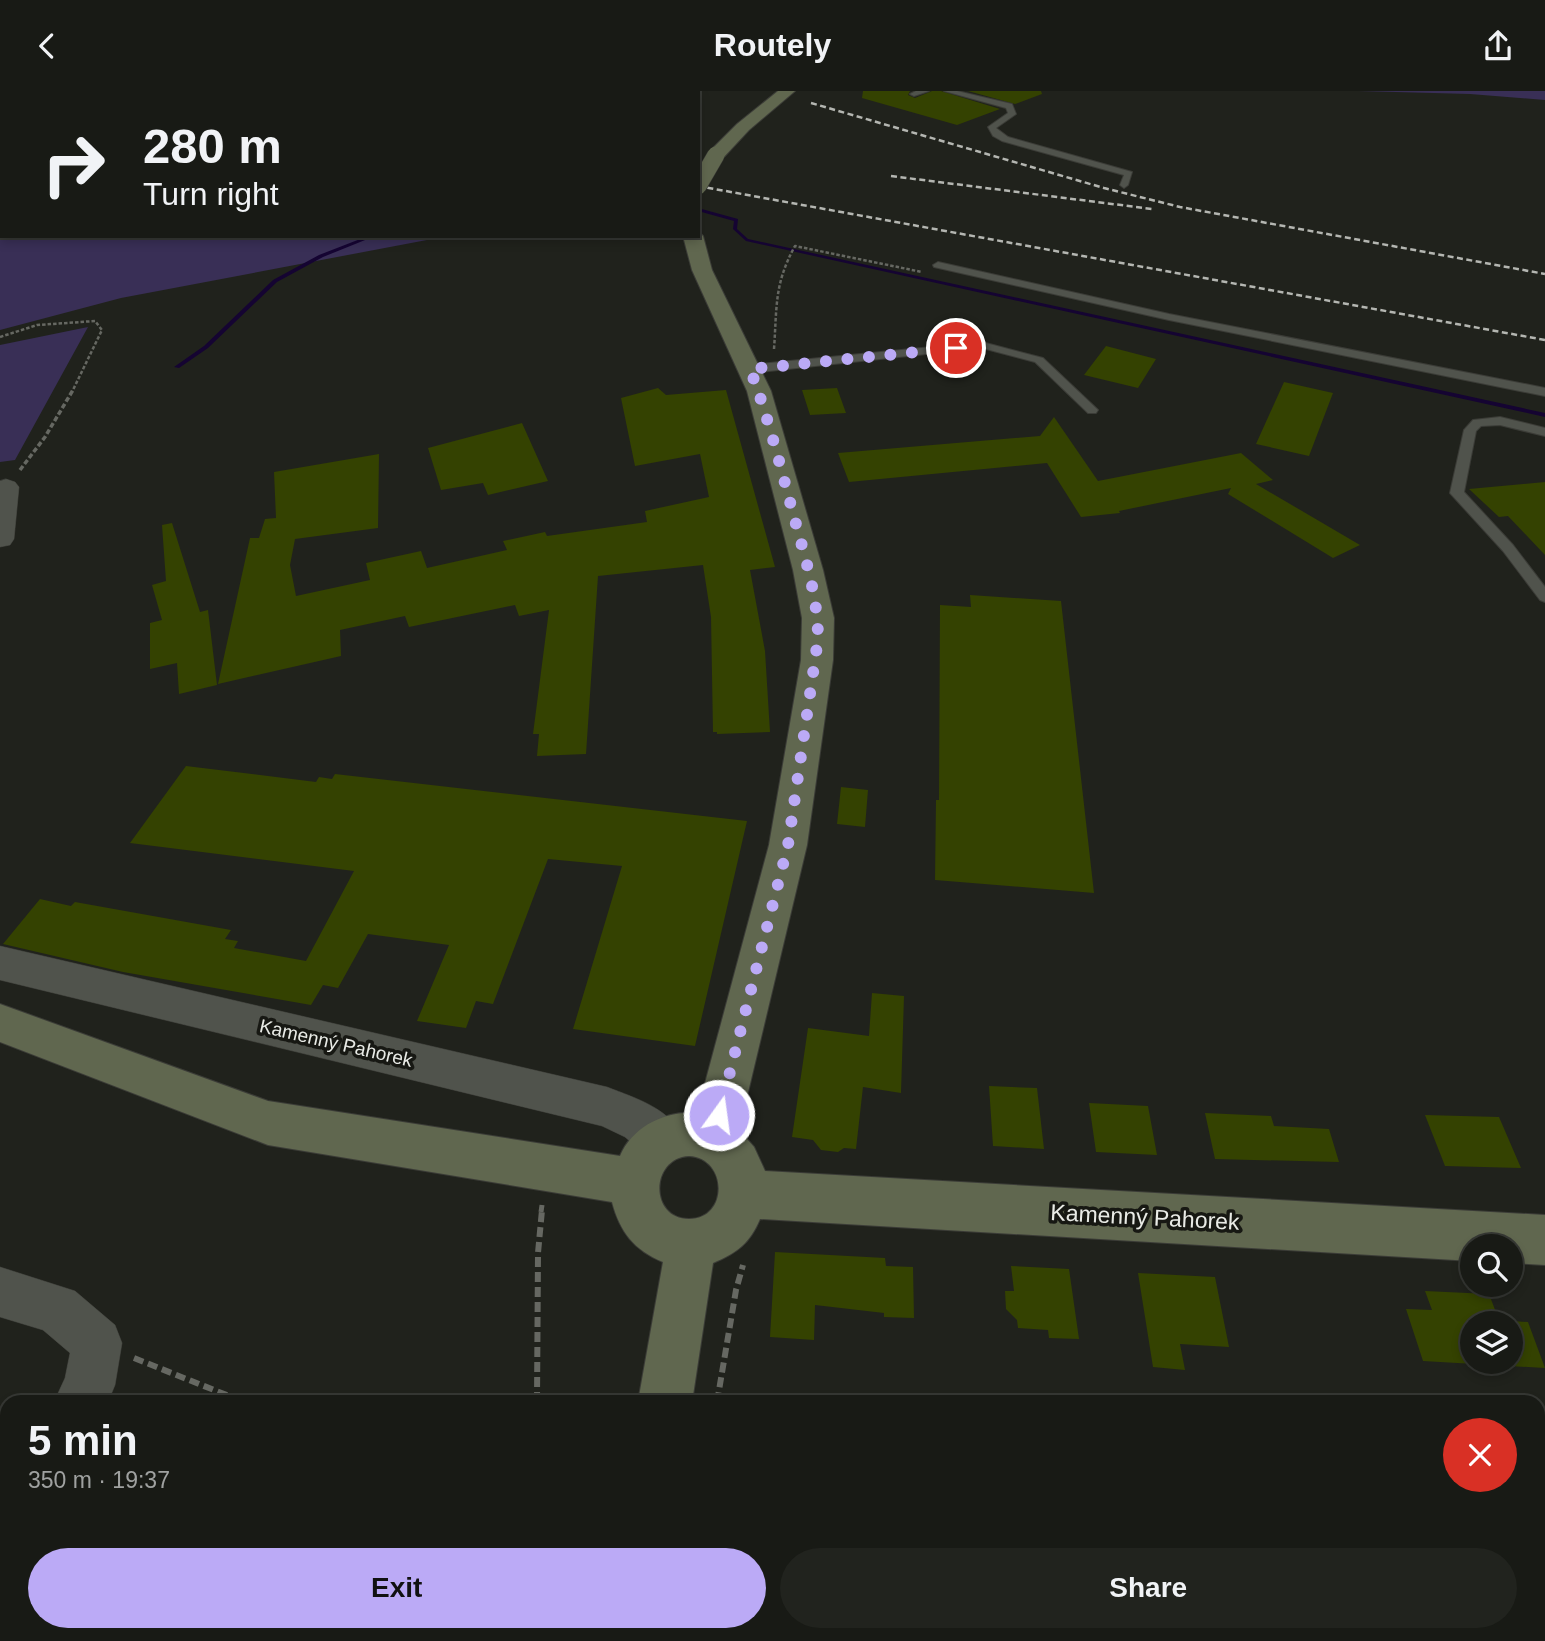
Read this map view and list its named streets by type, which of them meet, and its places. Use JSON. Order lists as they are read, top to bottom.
{
  "streets": {
    "street": ["Kamenný Pahorek"]
  },
  "page": {
    "header": "Routely",
    "turn": ["280 m", "Turn right"],
    "heading": ["5 min", "350 m · 19:37"],
    "buttons": ["Exit", "Share"]
  }
}
